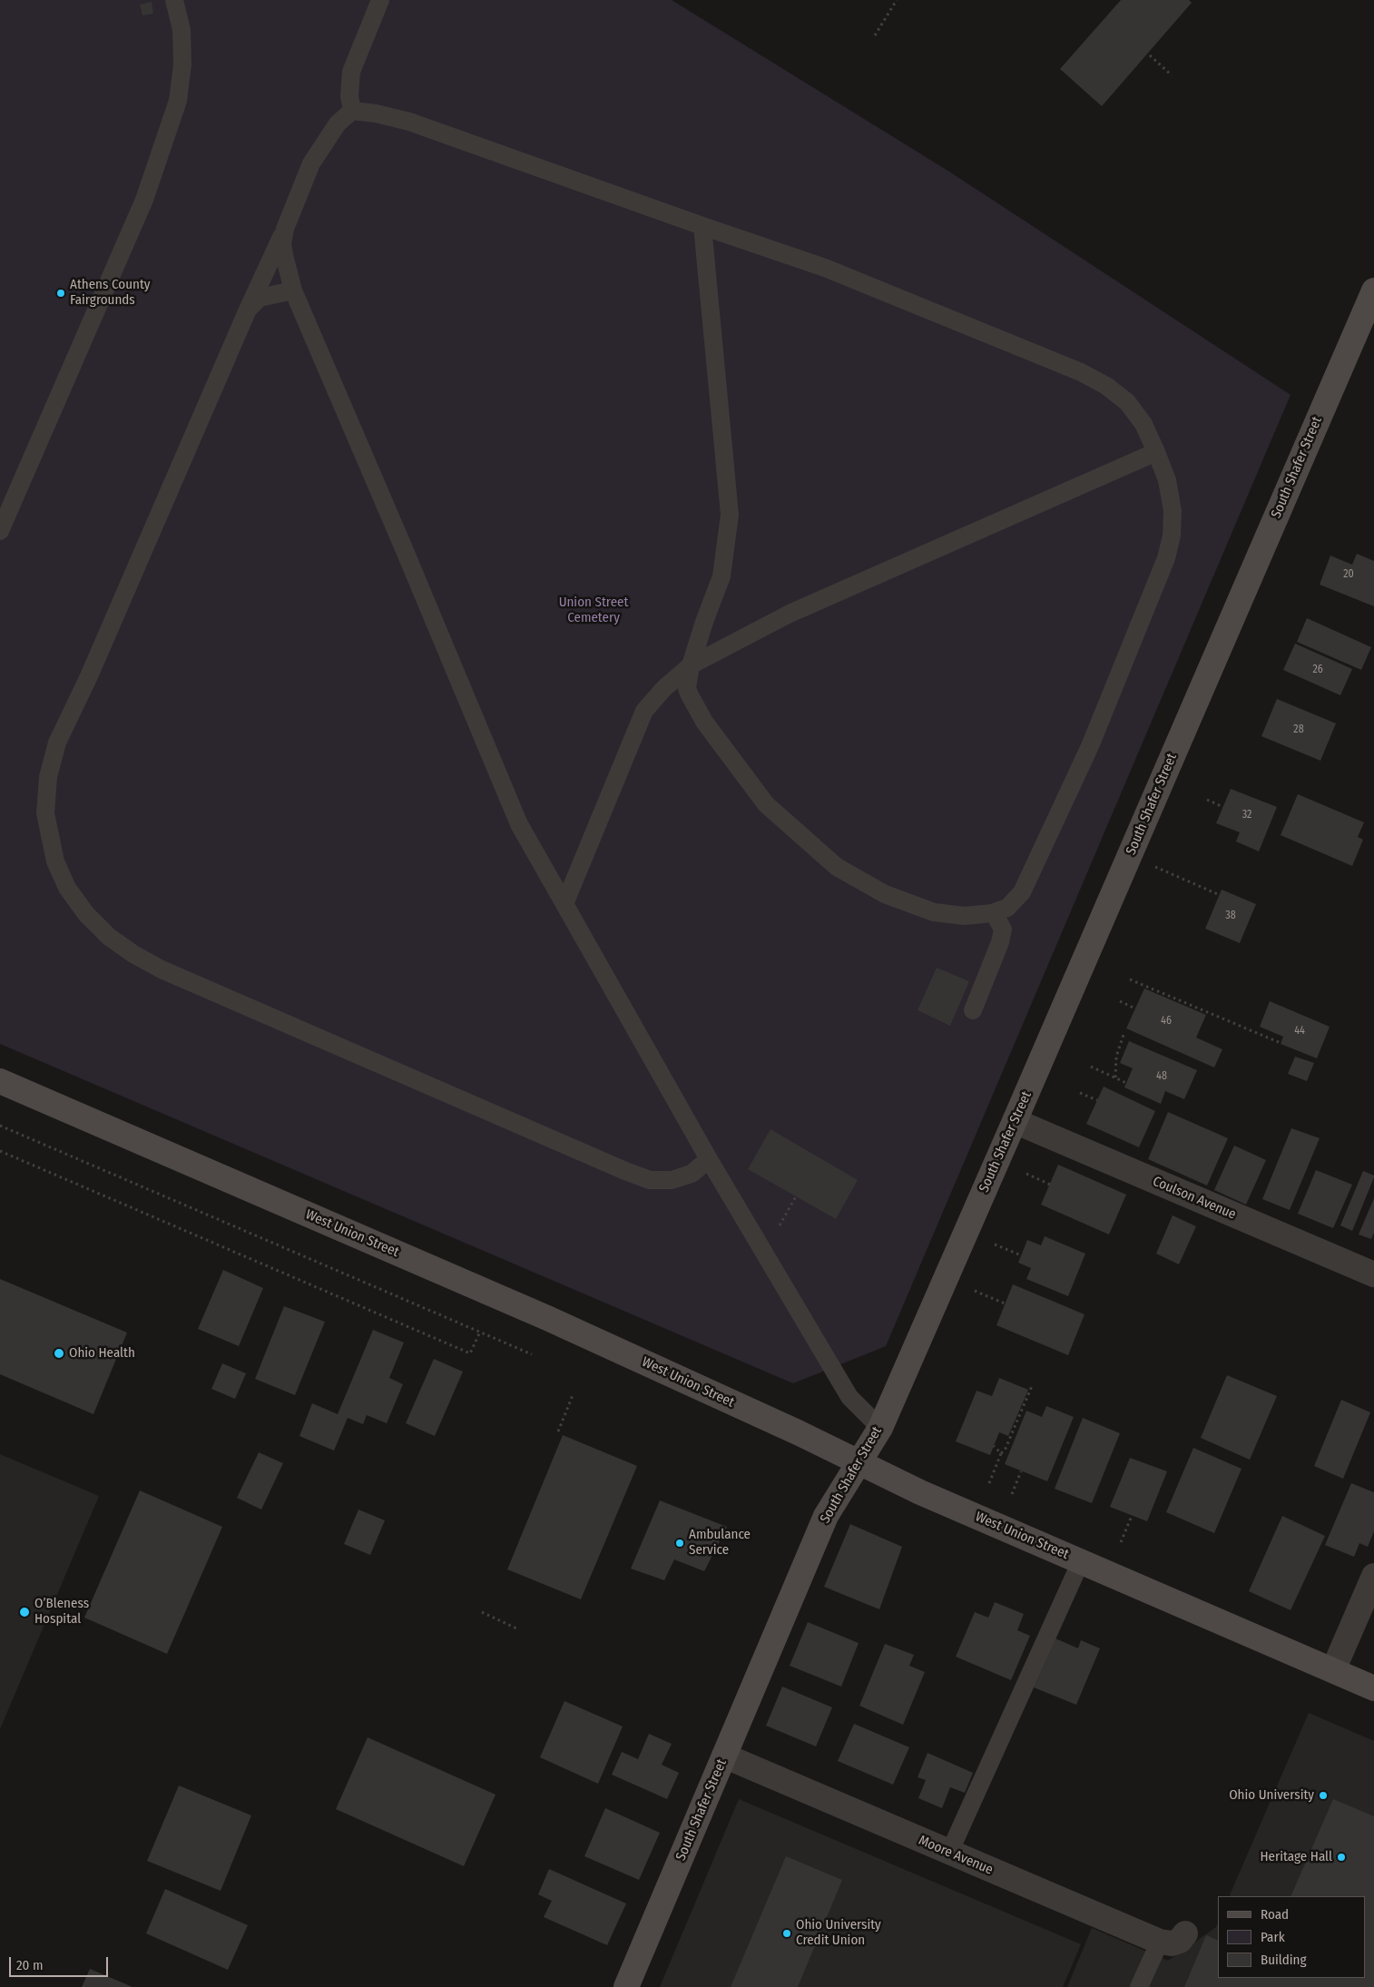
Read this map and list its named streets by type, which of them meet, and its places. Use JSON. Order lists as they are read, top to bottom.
{
  "streets": {
    "street": [
      "South Shafer Street",
      "Coulson Avenue",
      "West Union Street",
      "Moore Avenue"
    ]
  },
  "crossings": [
    ["South Shafer Street", "Coulson Avenue"],
    ["South Shafer Street", "West Union Street"],
    ["South Shafer Street", "Moore Avenue"]
  ],
  "parks": ["Union Street Cemetery"],
  "places": [
    "Athens County Fairgrounds",
    "Ohio Health",
    "Ambulance Service",
    "O’Bleness Hospital",
    "Ohio University",
    "Heritage Hall",
    "Ohio University Credit Union"
  ],
  "house_numbers": [
    "20",
    "26",
    "28",
    "32",
    "38",
    "46",
    "44",
    "48"
  ],
  "legend": ["Road", "Park", "Building"],
  "scale_bar": "20 m"
}
